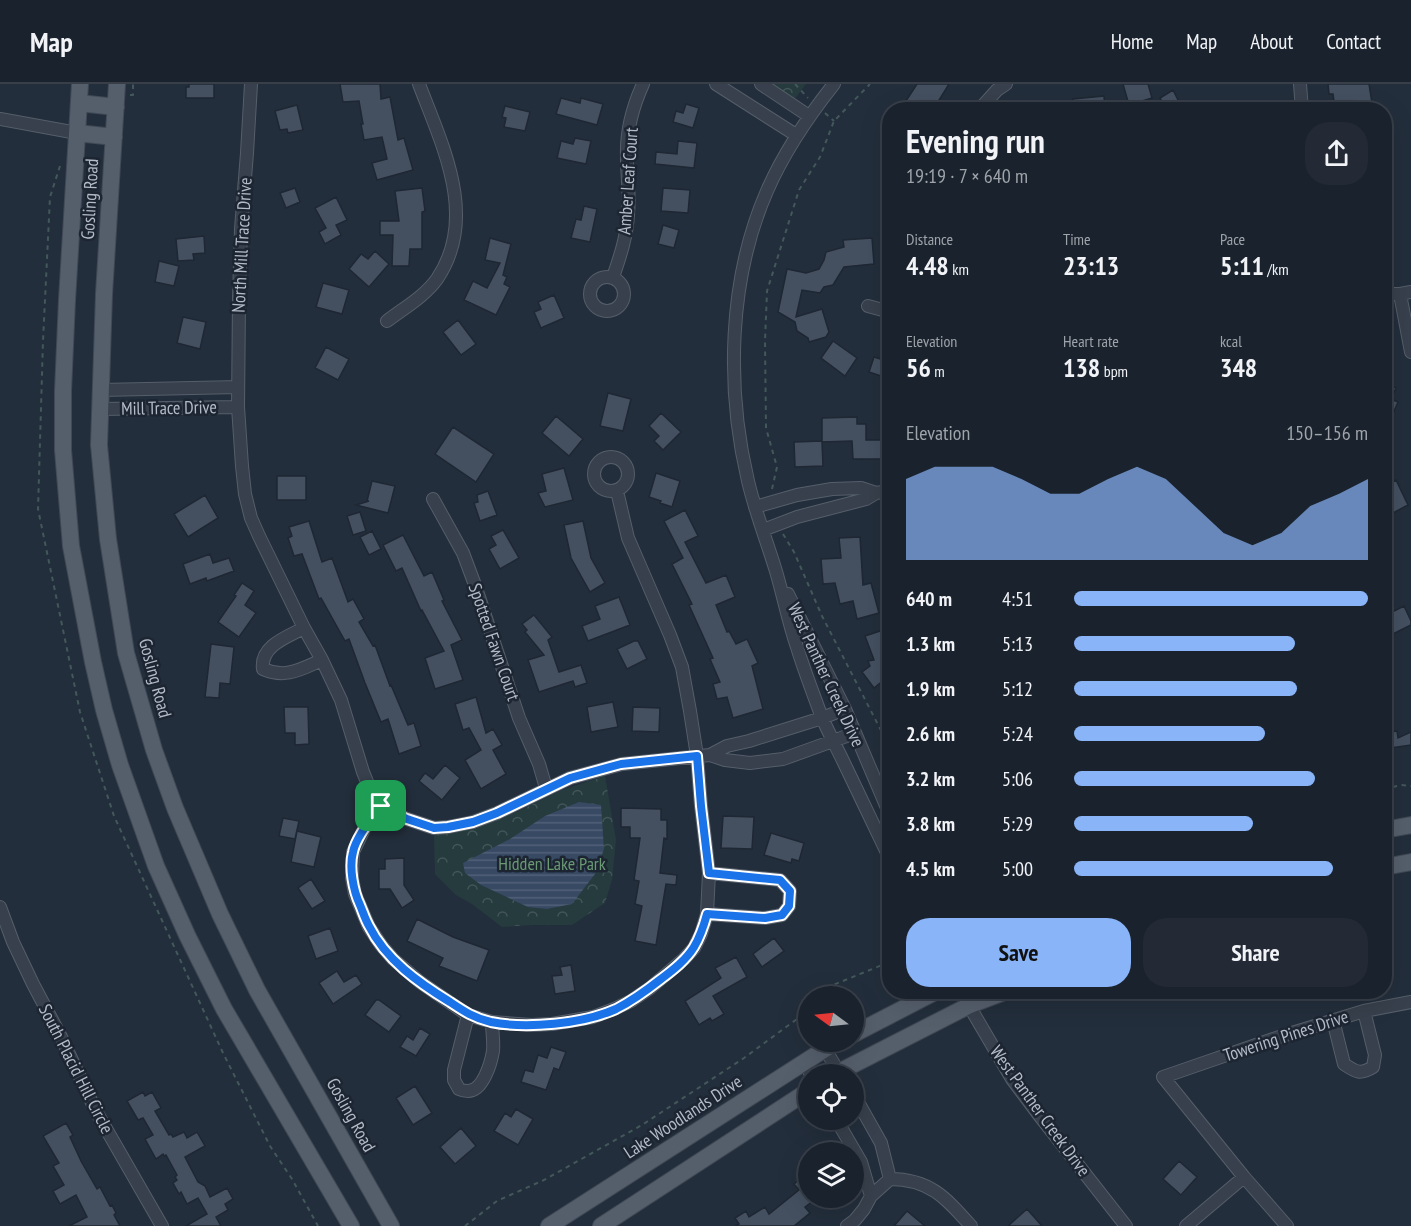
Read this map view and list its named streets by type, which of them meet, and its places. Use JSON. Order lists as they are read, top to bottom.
{
  "streets": {
    "main road": ["Gosling Road", "Lake Woodlands Drive"],
    "street": [
      "Amber Leaf Court",
      "North Mill Trace Drive",
      "Mill Trace Drive",
      "Spotted Fawn Court",
      "West Panther Creek Drive",
      "Towering Pines Drive",
      "South Placid Hill Circle"
    ]
  },
  "crossings": [
    ["Gosling Road", "Mill Trace Drive"],
    ["North Mill Trace Drive", "Mill Trace Drive"]
  ],
  "parks": ["Hidden Lake Park"],
  "north": "left",
  "page": {
    "header": "Map",
    "nav": [
      "Home",
      "Map",
      "About",
      "Contact"
    ],
    "heading": ["Evening run", "19:19 · 7 × 640 m"],
    "stats": [
      ["Distance", "4.48 km"],
      ["Time", "23:13"],
      ["Pace", "5:11 /km"],
      ["Elevation", "56 m"],
      ["Heart rate", "138 bpm"],
      ["kcal", "348"]
    ],
    "chart": ["Elevation", "150–156 m"],
    "list": [
      {
        "name": "640 m",
        "note": "4:51"
      },
      {
        "name": "1.3 km",
        "note": "5:13"
      },
      {
        "name": "1.9 km",
        "note": "5:12"
      },
      {
        "name": "2.6 km",
        "note": "5:24"
      },
      {
        "name": "3.2 km",
        "note": "5:06"
      },
      {
        "name": "3.8 km",
        "note": "5:29"
      },
      {
        "name": "4.5 km",
        "note": "5:00"
      }
    ],
    "buttons": ["Save", "Share"]
  }
}
